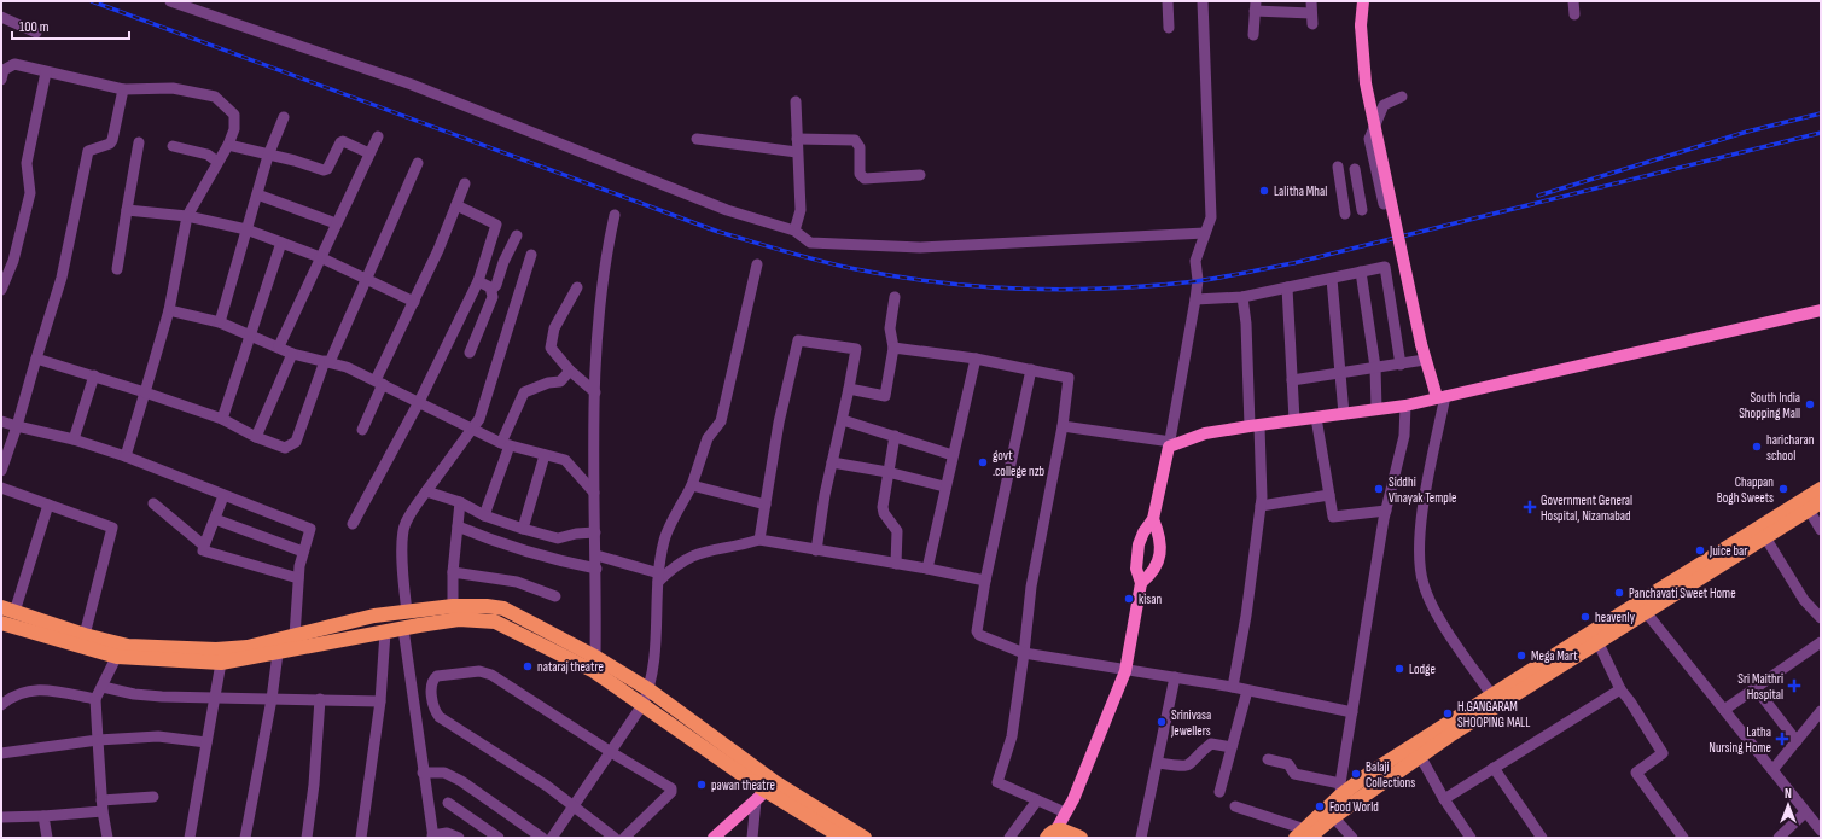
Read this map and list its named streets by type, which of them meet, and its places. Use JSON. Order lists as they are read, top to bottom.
{
  "places": {
    "other": [
      "Lalitha Mhal",
      "South India Shopping Mall",
      "haricharan school",
      "govt .college nzb",
      "Siddhi Vinayak Temple",
      "Chappan Bogh Sweets",
      "Juice bar",
      "Panchavati Sweet Home",
      "kisan",
      "heavenly",
      "Mega Mart",
      "nataraj theatre",
      "Lodge",
      "H.GANGARAM SHOOPING MALL",
      "Srinivasa Jewellers",
      "Balaji Collections",
      "pawan theatre",
      "Food World"
    ],
    "health": ["Government General Hospital, Nizamabad", "Sri Maithri Hospital", "Latha Nursing Home"]
  },
  "scale_bar": "100 m",
  "north": "top"
}
